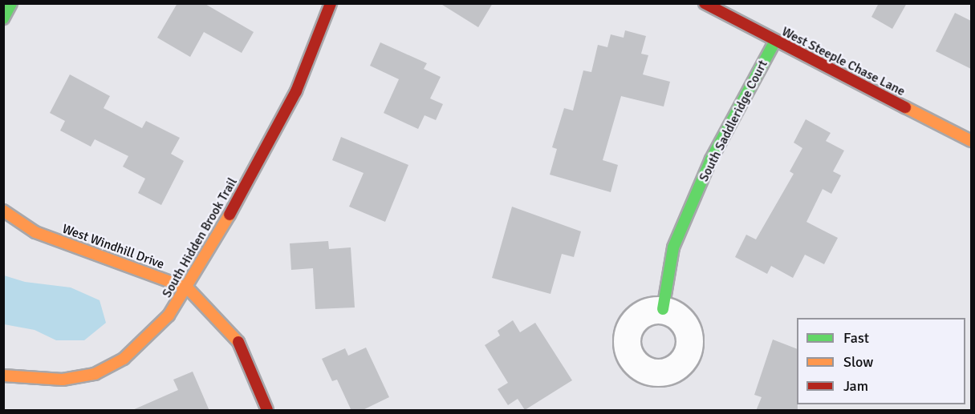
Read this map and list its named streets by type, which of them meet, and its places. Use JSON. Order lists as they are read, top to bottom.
{
  "streets": {
    "street": [
      "West Steeple Chase Lane",
      "South Saddleridge Court",
      "South Hidden Brook Trail",
      "West Windhill Drive"
    ]
  },
  "crossings": [
    ["West Steeple Chase Lane", "South Saddleridge Court"],
    ["South Hidden Brook Trail", "West Windhill Drive"]
  ],
  "legend": ["Fast", "Slow", "Jam"]
}
